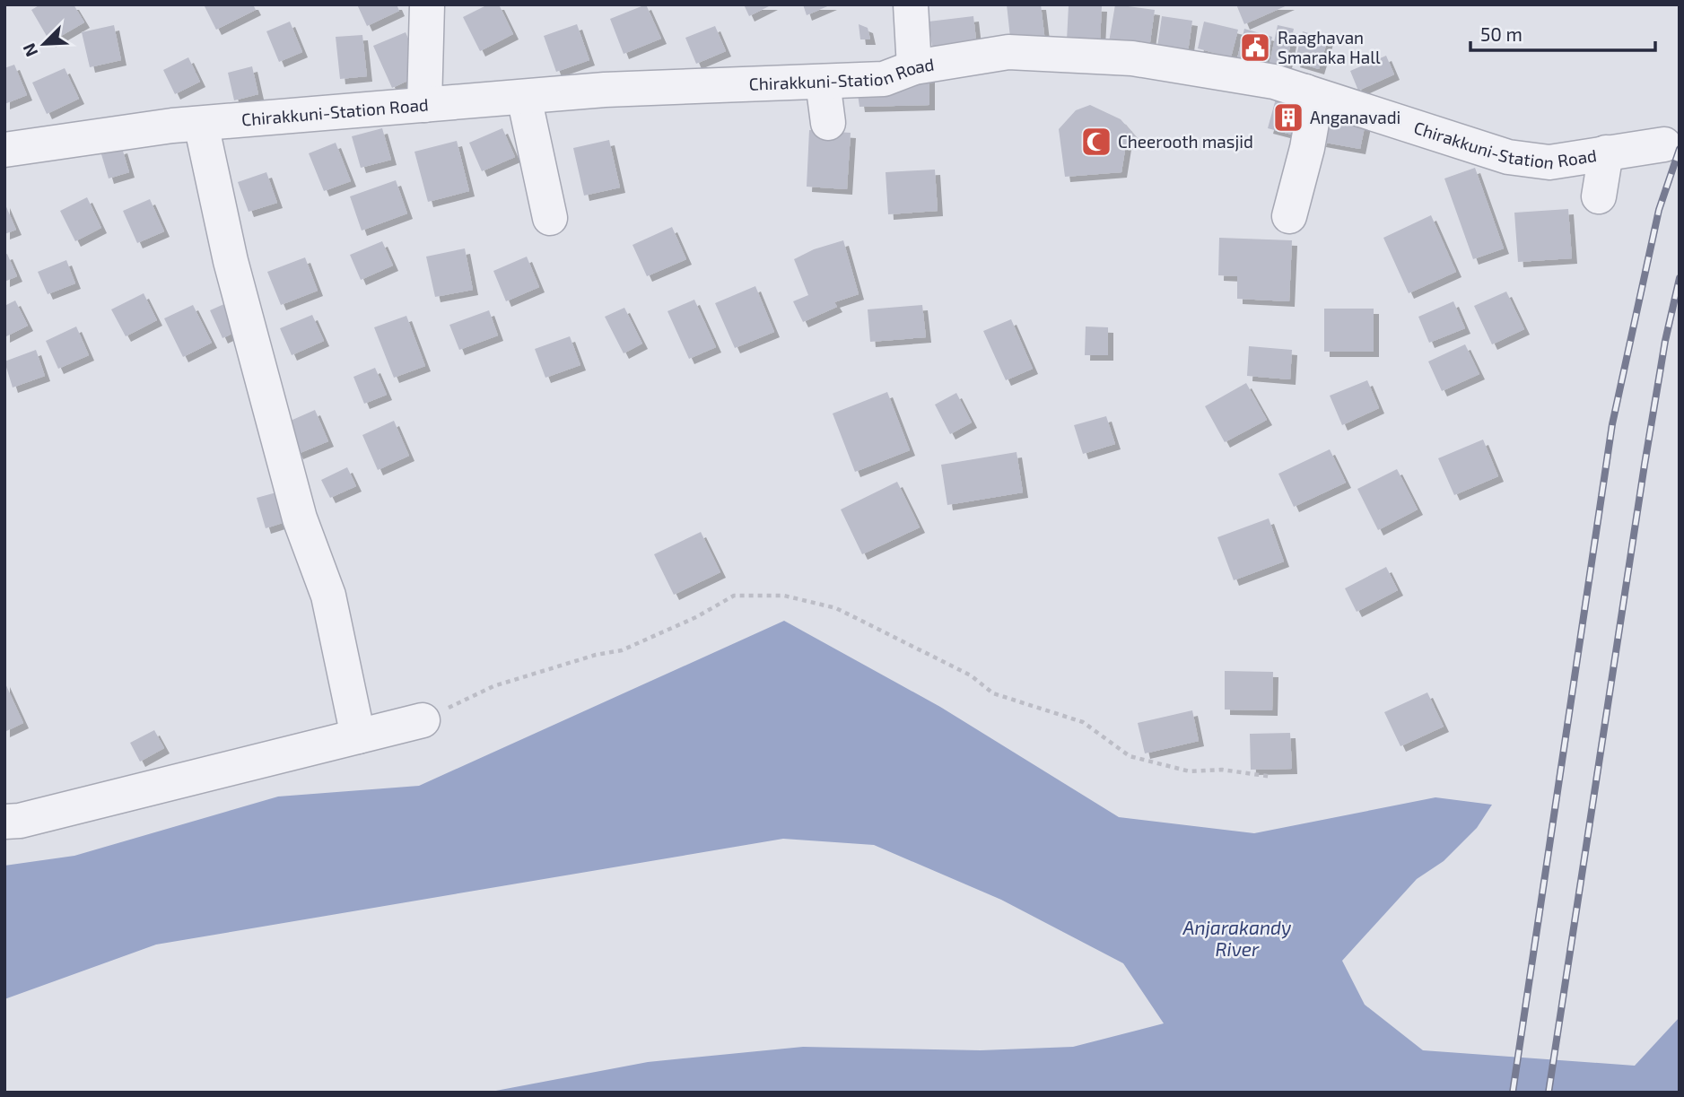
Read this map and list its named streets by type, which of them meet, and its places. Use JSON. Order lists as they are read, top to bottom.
{
  "streets": {
    "street": ["Chirakkuni-Station Road"]
  },
  "water": ["Anjarakandy River"],
  "places": {
    "public building": ["Raaghavan Smaraka Hall"],
    "building": ["Anganavadi"],
    "mosque": ["Cheerooth masjid"]
  },
  "scale_bar": "50 m",
  "north": "bottom left"
}
